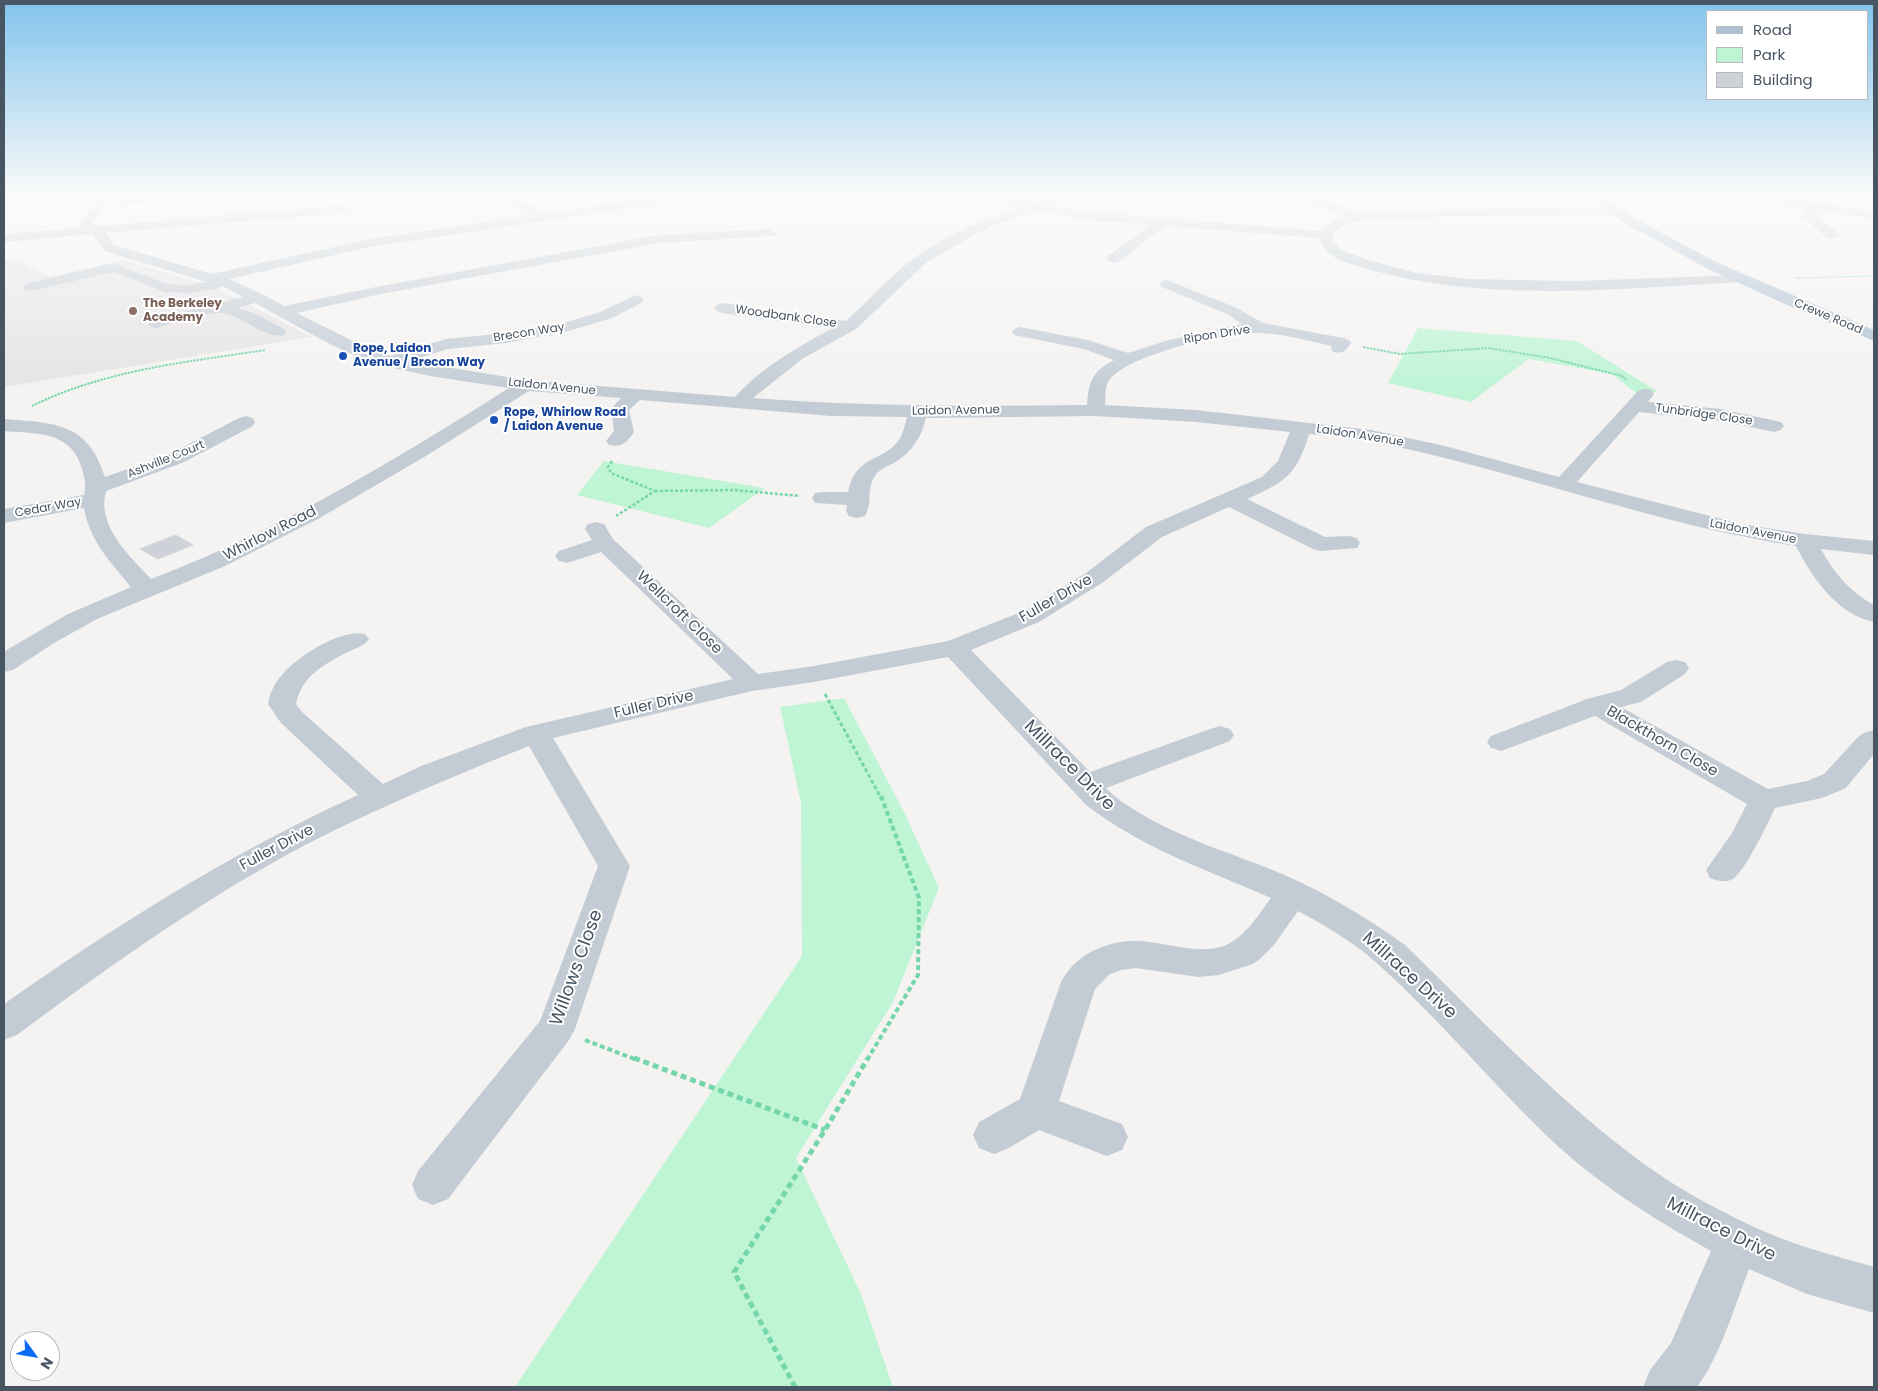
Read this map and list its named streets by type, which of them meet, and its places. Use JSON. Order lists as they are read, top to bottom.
{
  "streets": {
    "main road": ["Crewe Road"],
    "street": [
      "Woodbank Close",
      "Brecon Way",
      "Ripon Drive",
      "Laidon Avenue",
      "Tunbridge Close",
      "Ashville Court",
      "Cedar Way",
      "Whirlow Road",
      "Fuller Drive",
      "Wellcroft Close",
      "Blackthorn Close",
      "Millrace Drive",
      "Willows Close"
    ]
  },
  "crossings": [
    ["Brecon Way", "Laidon Avenue"],
    ["Ripon Drive", "Laidon Avenue"],
    ["Laidon Avenue", "Tunbridge Close"],
    ["Laidon Avenue", "Whirlow Road"],
    ["Laidon Avenue", "Fuller Drive"],
    ["Ashville Court", "Cedar Way"],
    ["Fuller Drive", "Wellcroft Close"],
    ["Fuller Drive", "Millrace Drive"],
    ["Fuller Drive", "Willows Close"]
  ],
  "places": ["The Berkeley Academy", "Rope, Laidon Avenue / Brecon Way", "Rope, Whirlow Road / Laidon Avenue"],
  "legend": ["Road", "Park", "Building"],
  "north": "bottom right"
}
